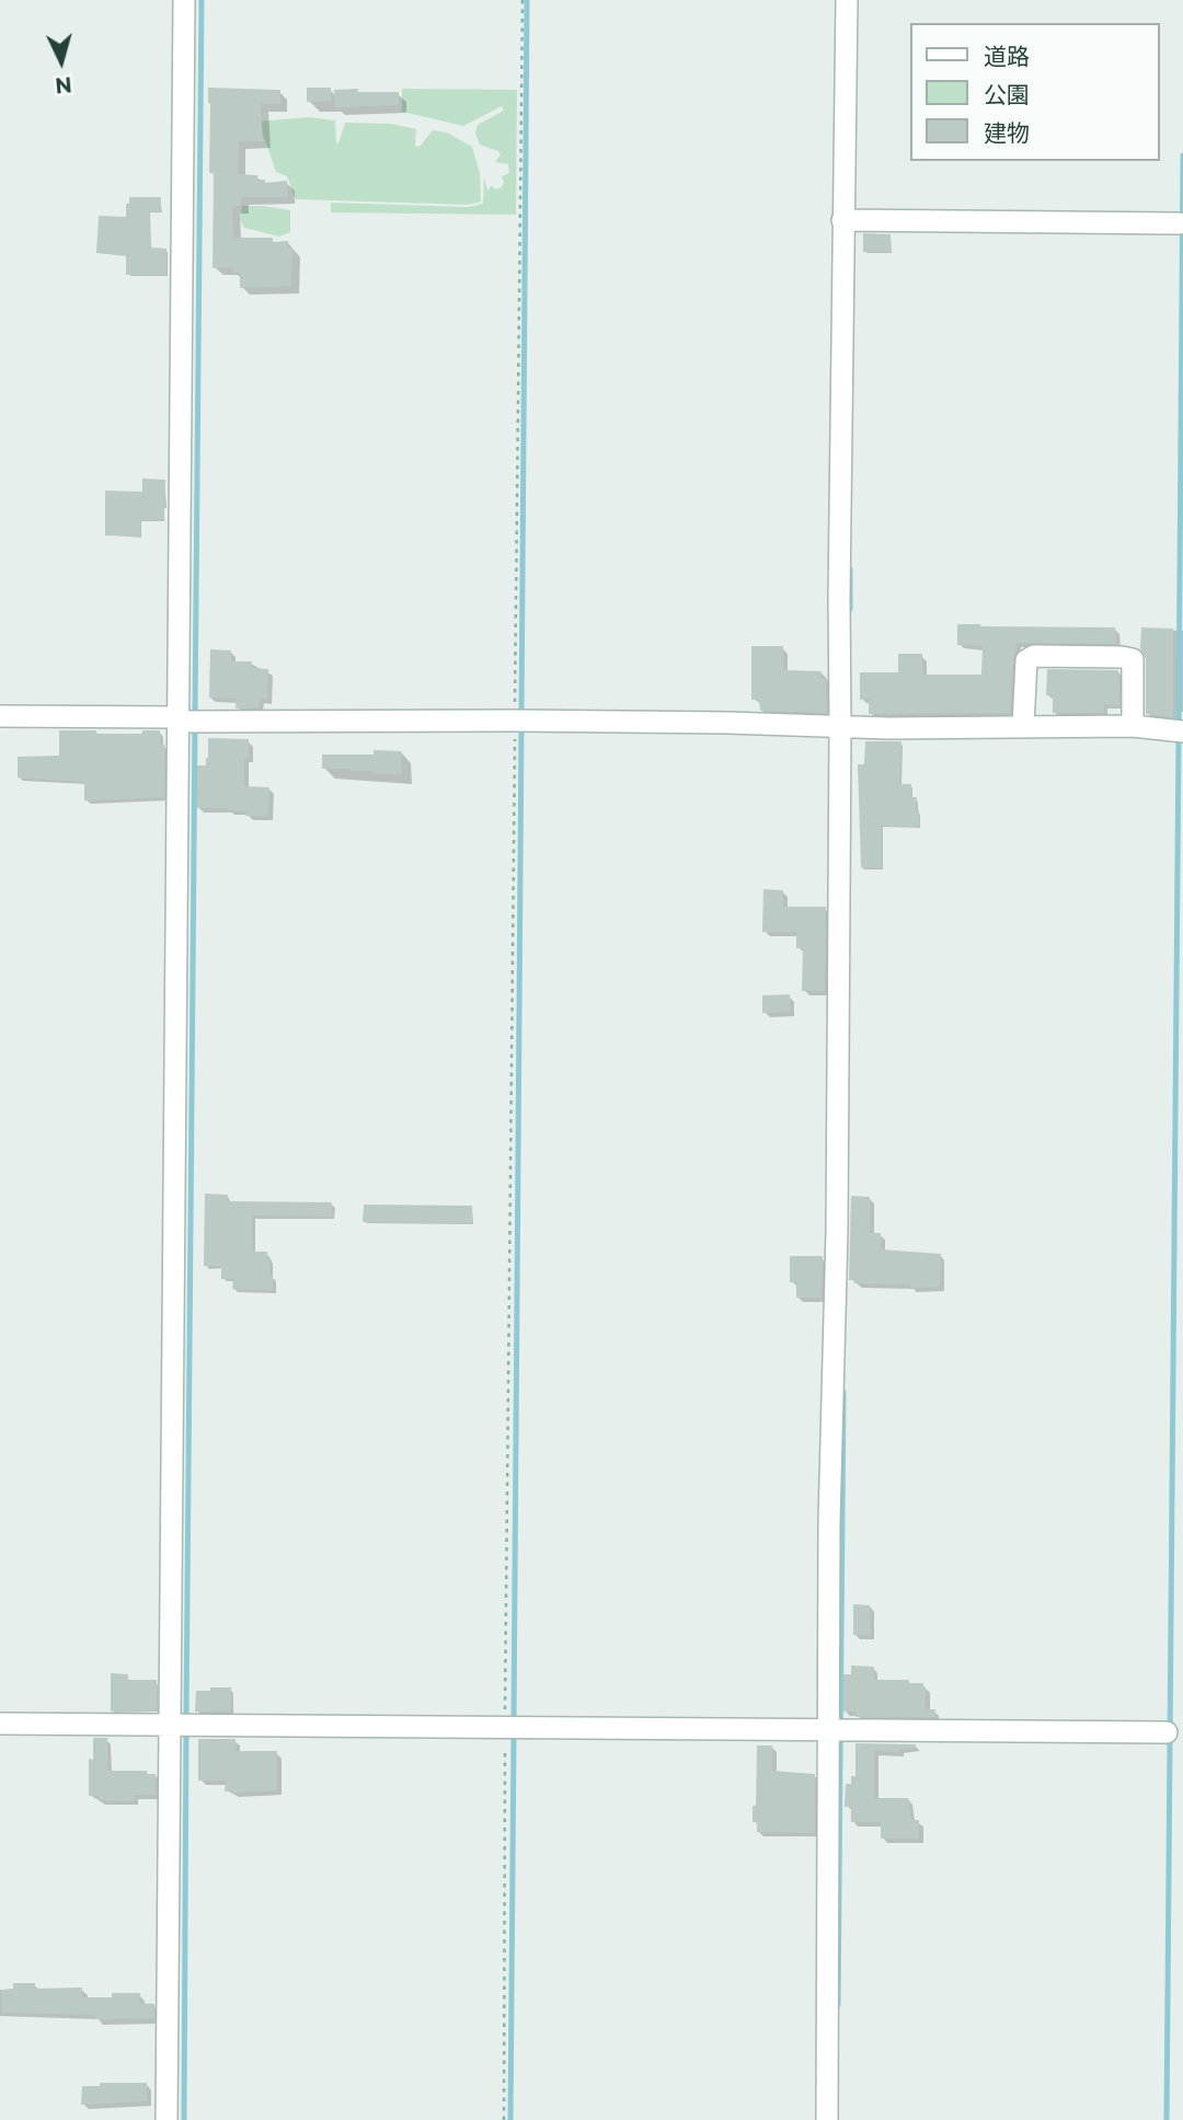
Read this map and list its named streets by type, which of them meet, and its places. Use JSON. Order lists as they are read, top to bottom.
{
  "legend": ["道路", "公園", "建物"],
  "north": "bottom"
}
